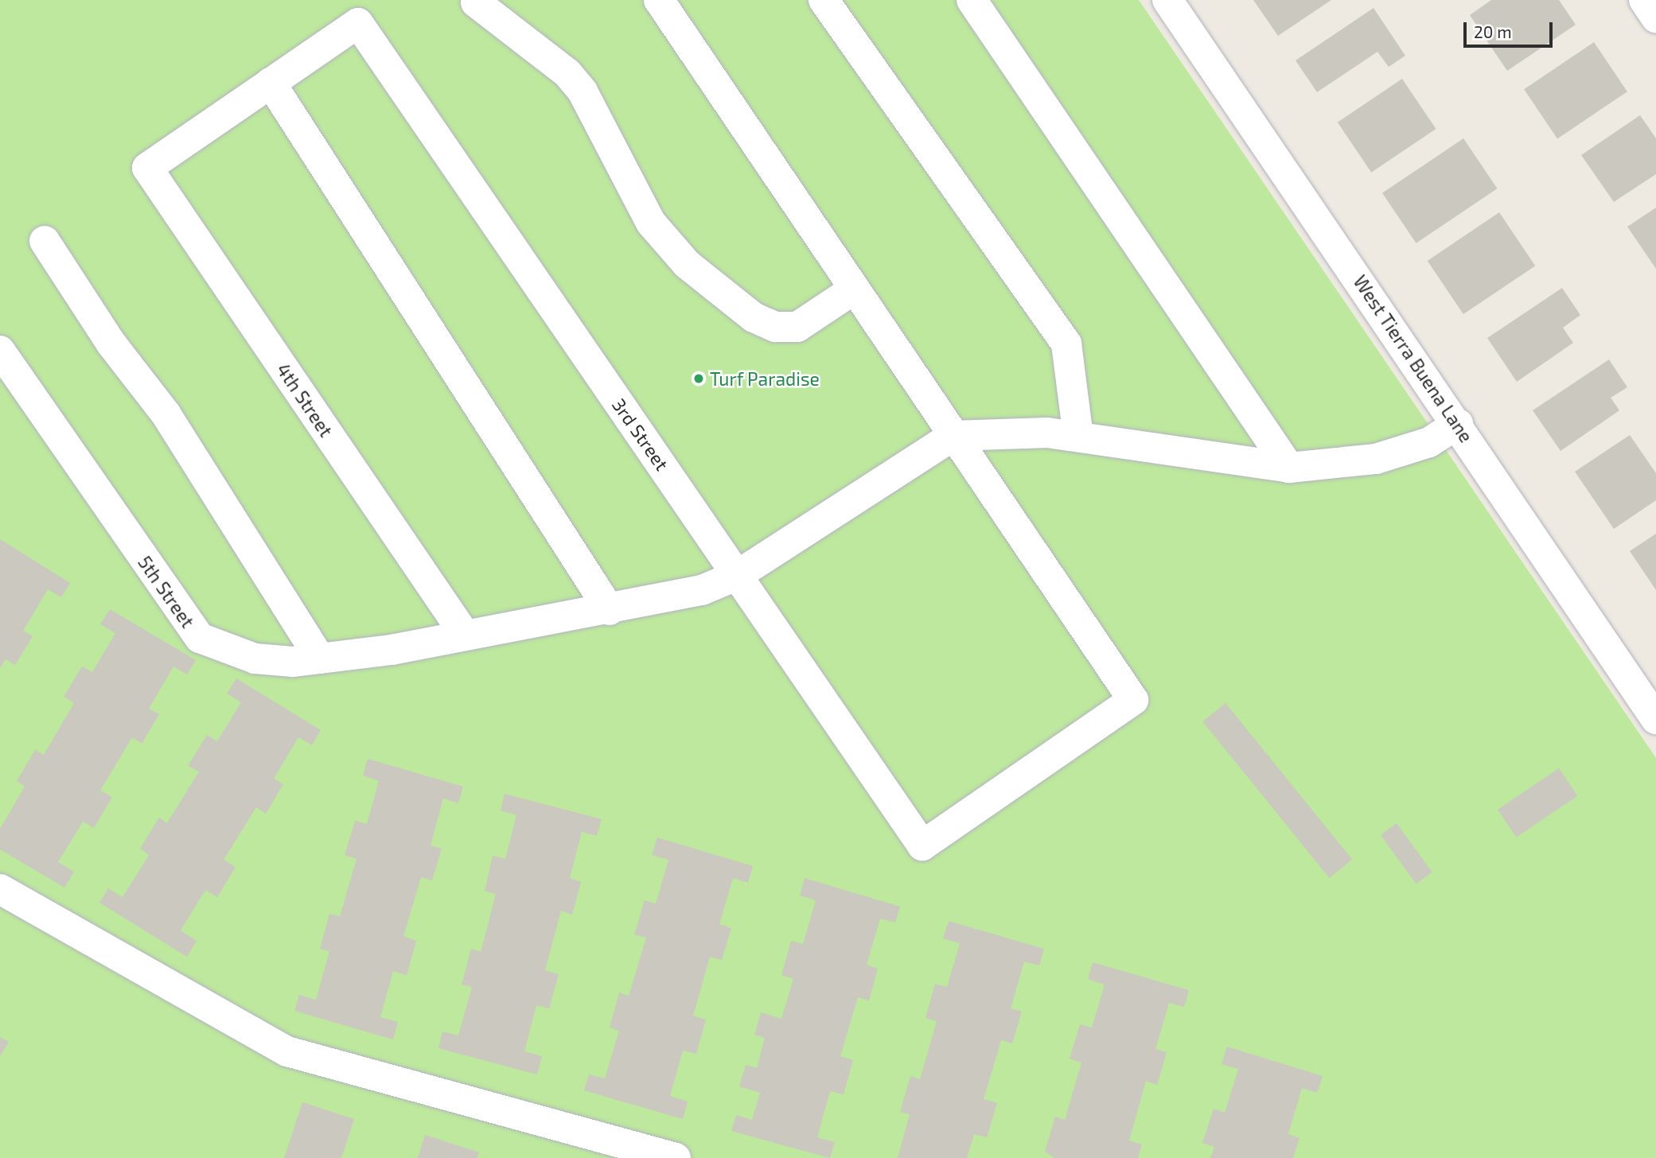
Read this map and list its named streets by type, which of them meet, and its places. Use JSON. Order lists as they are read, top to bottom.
{
  "streets": {
    "street": [
      "West Tierra Buena Lane",
      "4th Street",
      "3rd Street",
      "5th Street"
    ]
  },
  "crossings": [
    ["4th Street", "3rd Street"],
    ["4th Street", "5th Street"],
    ["3rd Street", "5th Street"]
  ],
  "places": ["Turf Paradise"],
  "scale_bar": "20 m"
}
